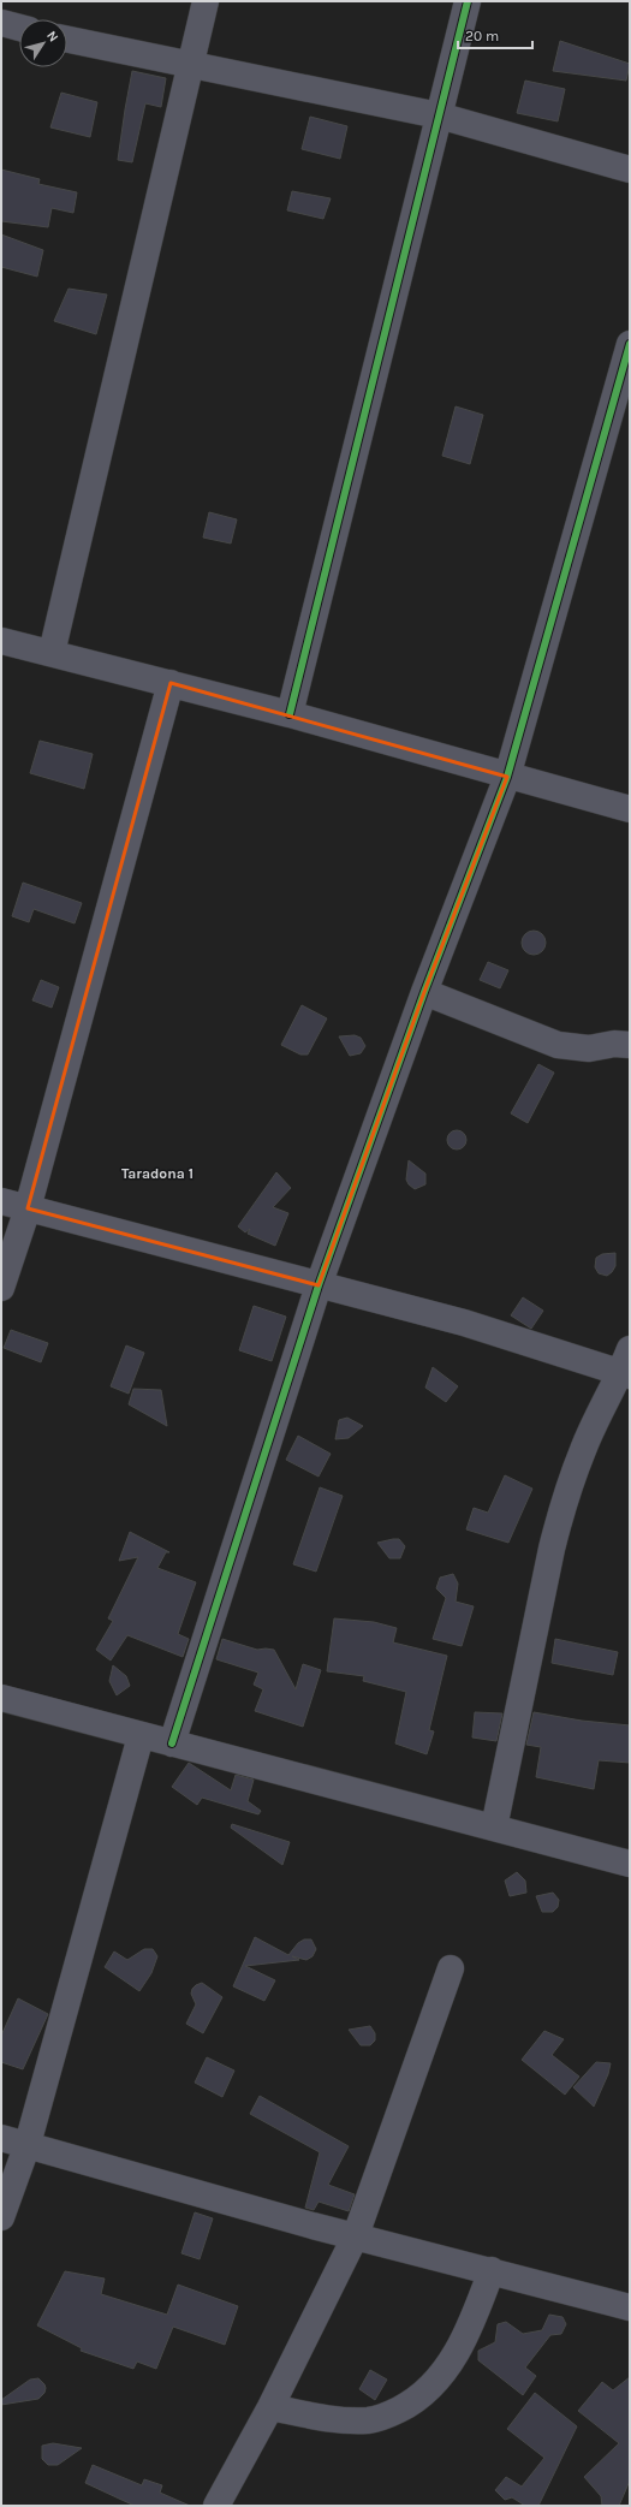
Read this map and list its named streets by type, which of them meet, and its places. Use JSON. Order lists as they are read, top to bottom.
{
  "districts": ["Taradona 1"],
  "scale_bar": "20 m",
  "north": "top right"
}
